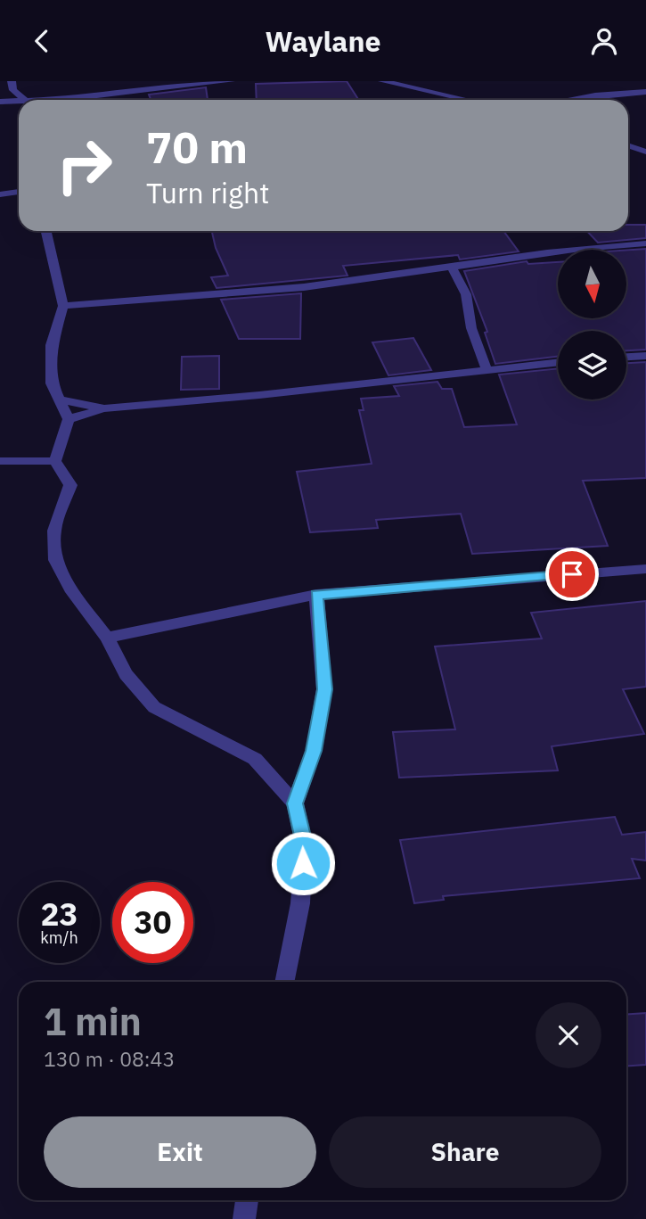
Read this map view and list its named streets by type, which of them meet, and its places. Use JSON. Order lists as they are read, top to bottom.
{
  "north": "bottom",
  "page": {
    "header": "Waylane",
    "turn": ["70 m", "Turn right"],
    "speed": "23 km/h",
    "limit": "30",
    "heading": ["1 min", "130 m · 08:43"],
    "buttons": ["Exit", "Share"]
  }
}
